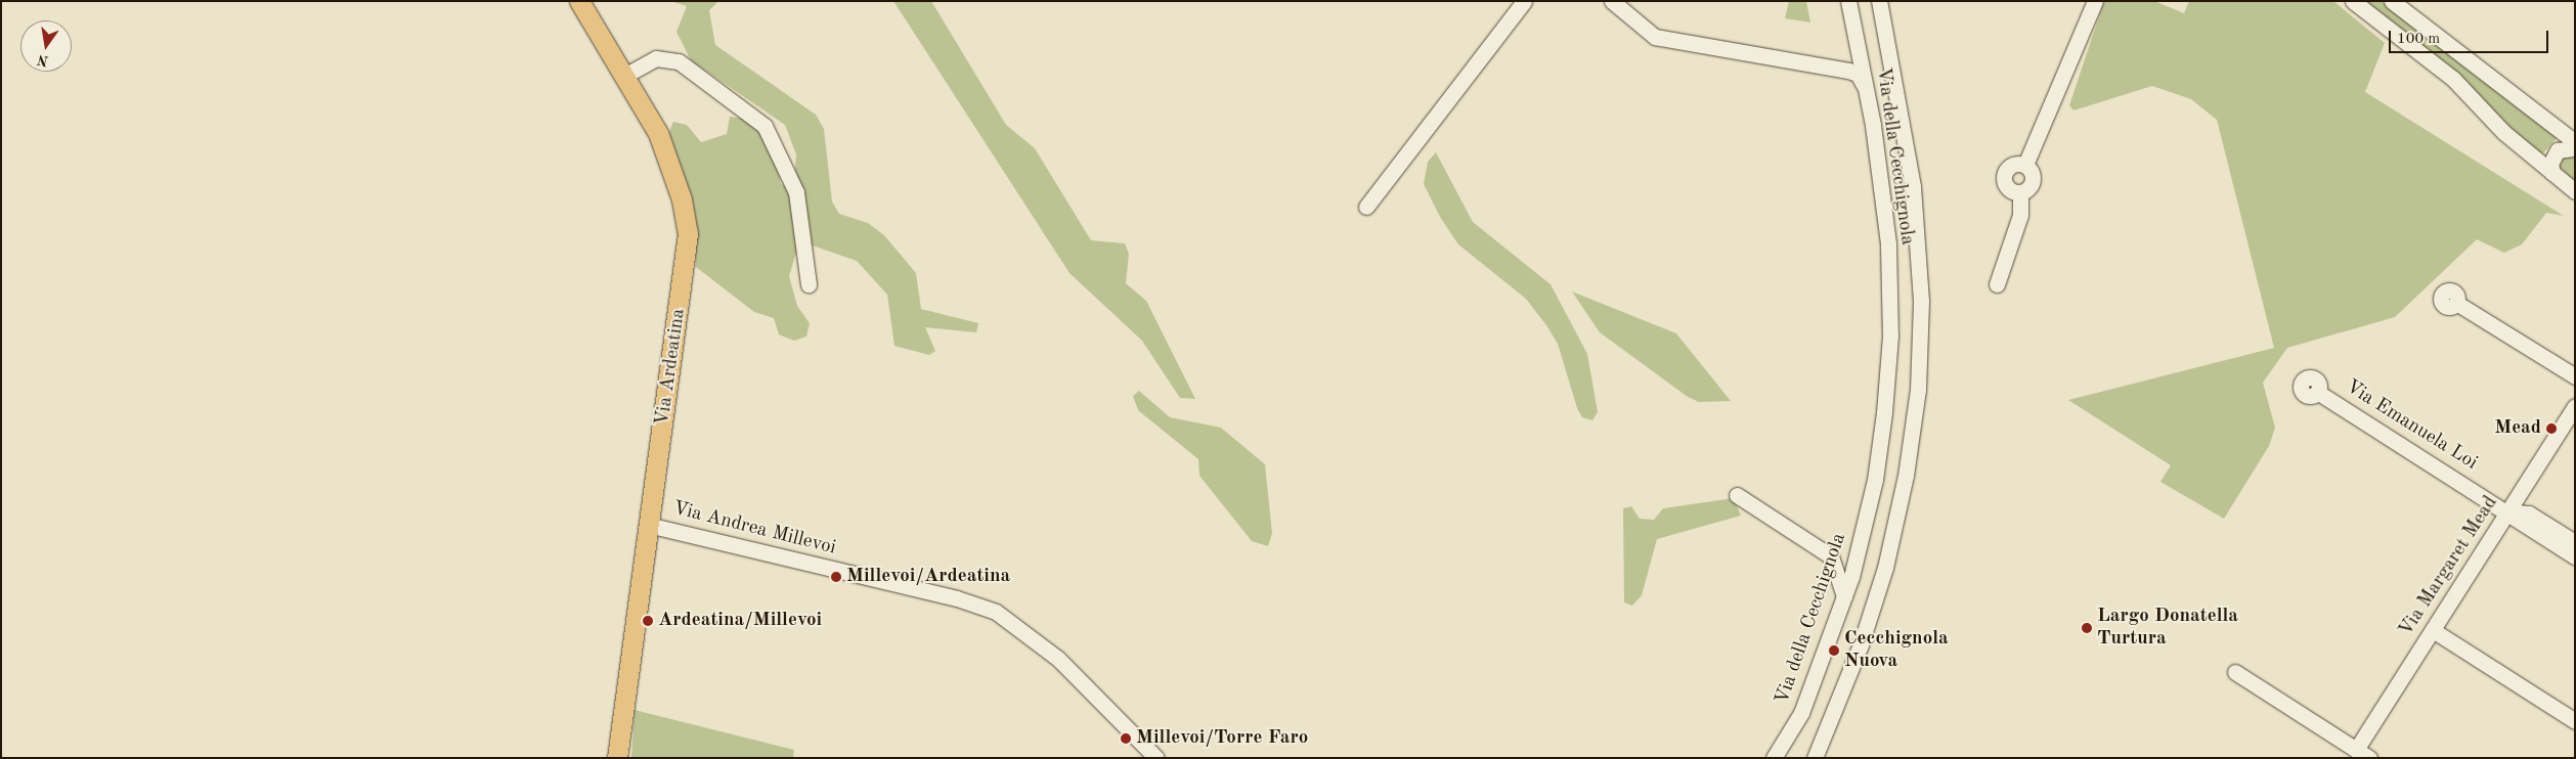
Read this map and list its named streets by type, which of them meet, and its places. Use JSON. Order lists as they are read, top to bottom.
{
  "streets": {
    "main road": ["Via Ardeatina"],
    "street": [
      "Via della Cecchignola",
      "Via Emanuela Loi",
      "Via Andrea Millevoi",
      "Via Margaret Mead"
    ]
  },
  "crossings": [
    ["Via Ardeatina", "Via Andrea Millevoi"],
    ["Via Emanuela Loi", "Via Margaret Mead"]
  ],
  "places": [
    "Mead",
    "Millevoi/Ardeatina",
    "Ardeatina/Millevoi",
    "Largo Donatella Turtura",
    "Cecchignola Nuova",
    "Millevoi/Torre Faro"
  ],
  "scale_bar": "100 m",
  "north": "bottom"
}
